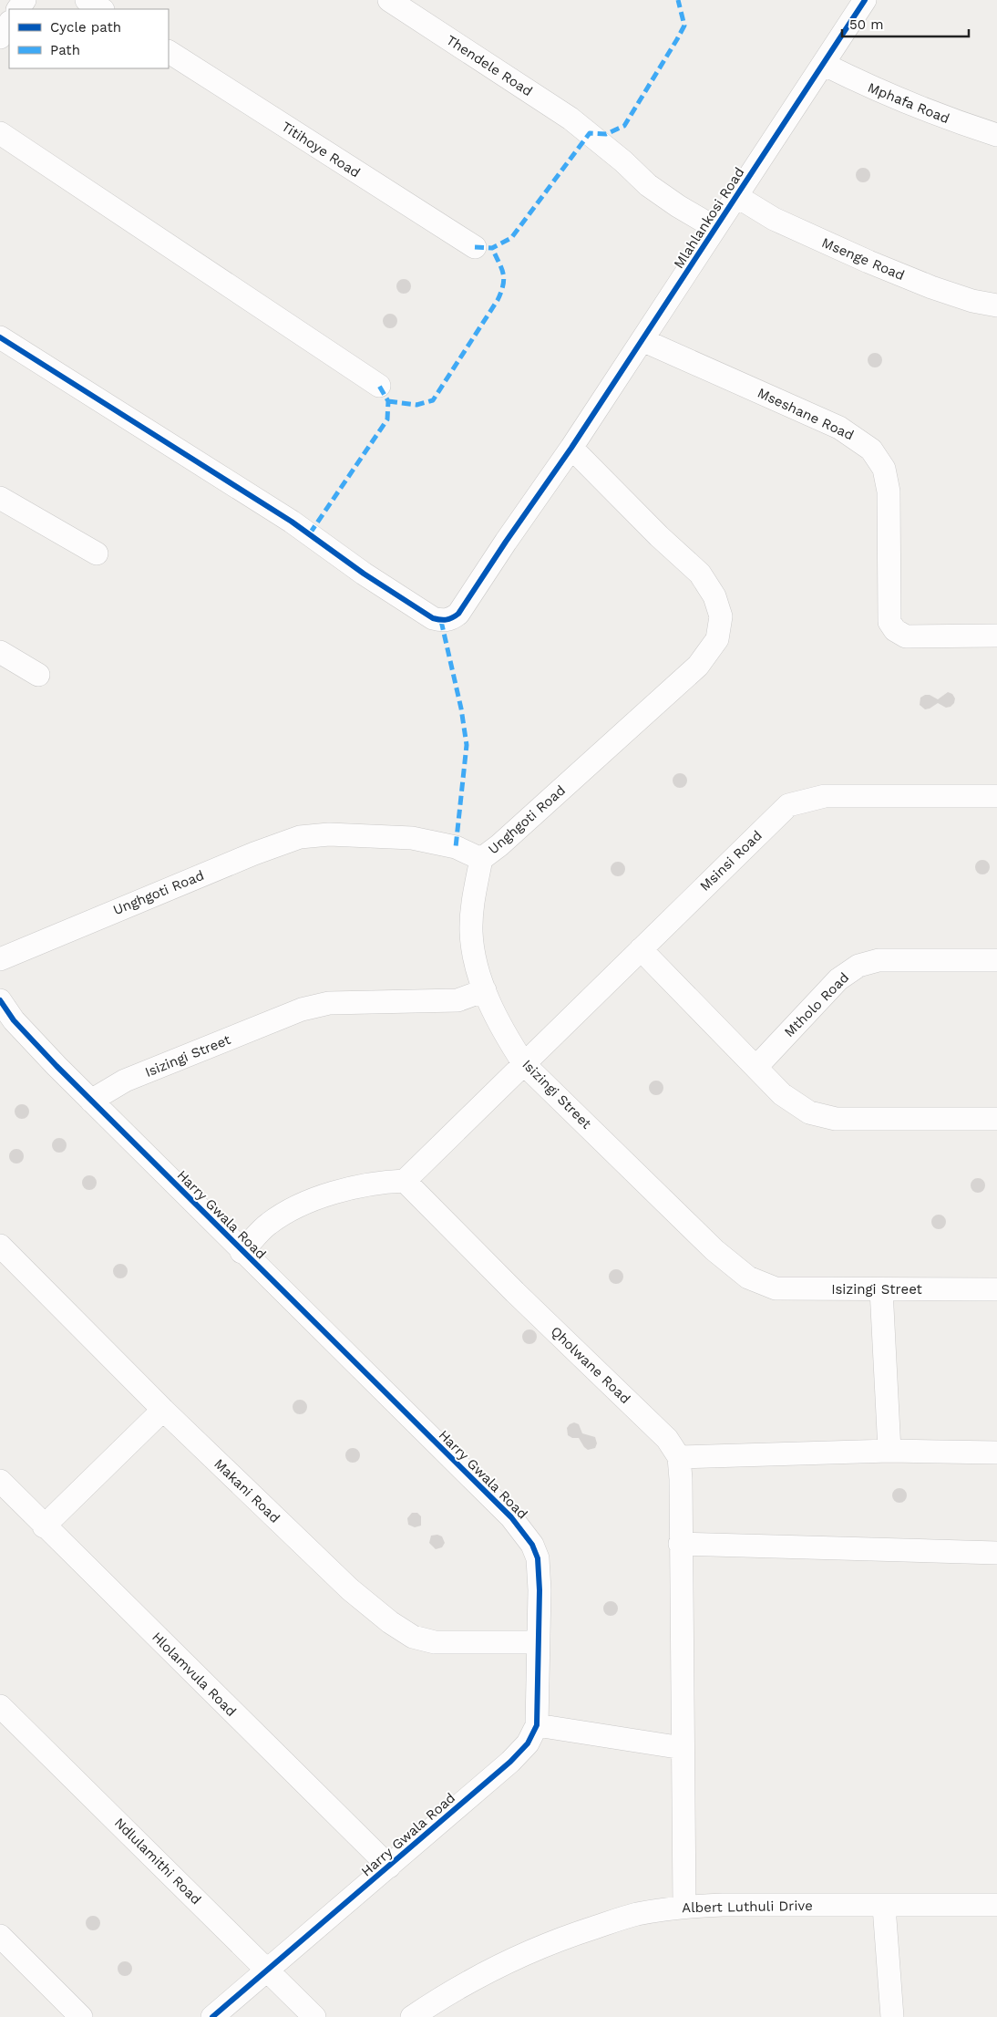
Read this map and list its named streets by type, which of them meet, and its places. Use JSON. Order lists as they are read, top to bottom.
{
  "streets": {
    "street": [
      "Thendele Road",
      "Mphafa Road",
      "Titihoye Road",
      "Mlahlankosi Road",
      "Msenge Road",
      "Mseshane Road",
      "Unghgoti Road",
      "Msinsi Road",
      "Mtholo Road",
      "Isizingi Street",
      "Harry Gwala Road",
      "Qholwane Road",
      "Makani Road",
      "Hlolamvula Road",
      "Ndlulamithi Road",
      "Albert Luthuli Drive"
    ]
  },
  "crossings": [
    ["Thendele Road", "Mlahlankosi Road"],
    ["Mphafa Road", "Mlahlankosi Road"],
    ["Mlahlankosi Road", "Msenge Road"],
    ["Mlahlankosi Road", "Mseshane Road"],
    ["Mlahlankosi Road", "Unghgoti Road"],
    ["Msinsi Road", "Isizingi Street"],
    ["Msinsi Road", "Qholwane Road"],
    ["Isizingi Street", "Harry Gwala Road"],
    ["Harry Gwala Road", "Makani Road"],
    ["Harry Gwala Road", "Hlolamvula Road"],
    ["Harry Gwala Road", "Ndlulamithi Road"]
  ],
  "legend": ["Cycle path", "Path"],
  "scale_bar": "50 m"
}
